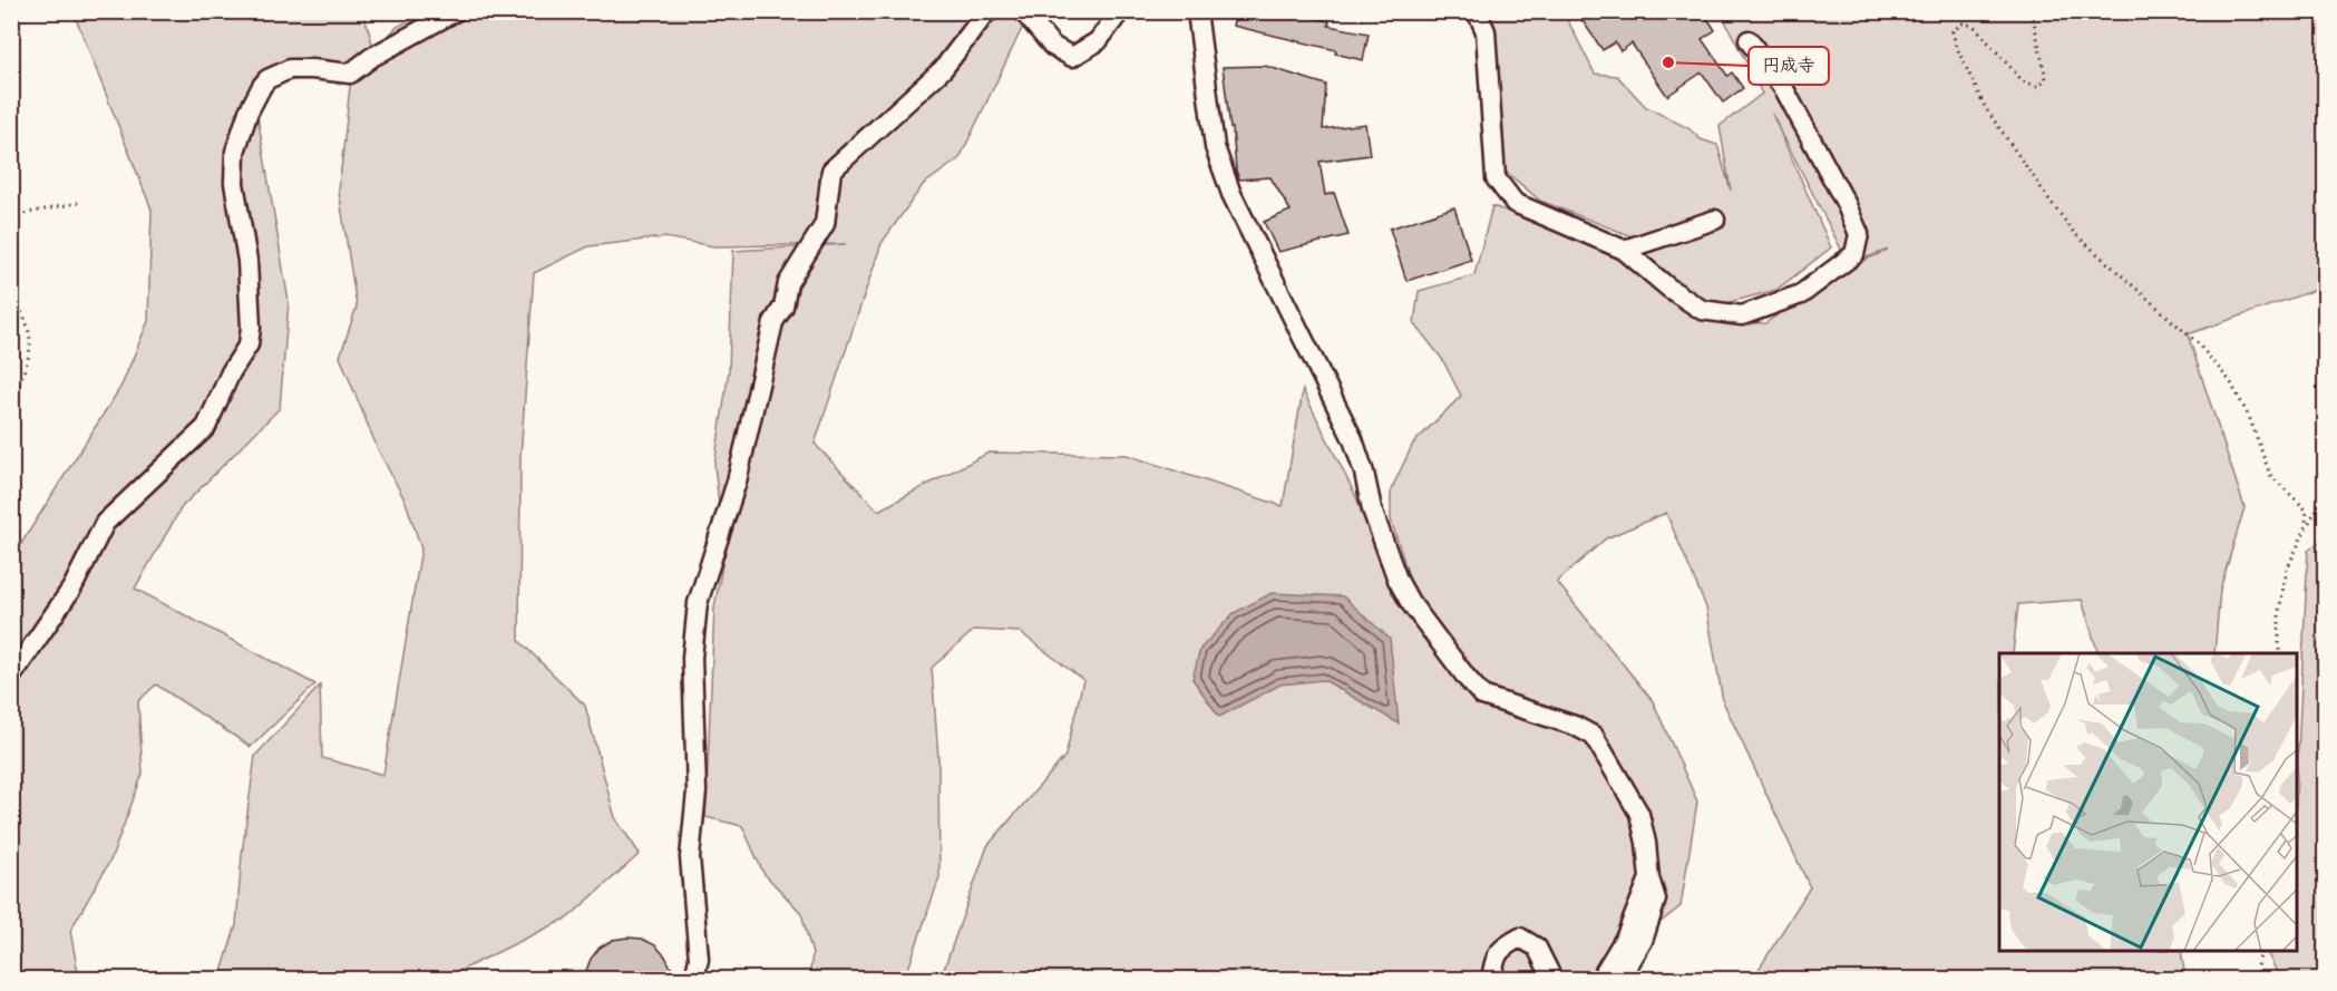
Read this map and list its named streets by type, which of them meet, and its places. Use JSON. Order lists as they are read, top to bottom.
{
  "places": ["円成寺"]
}
